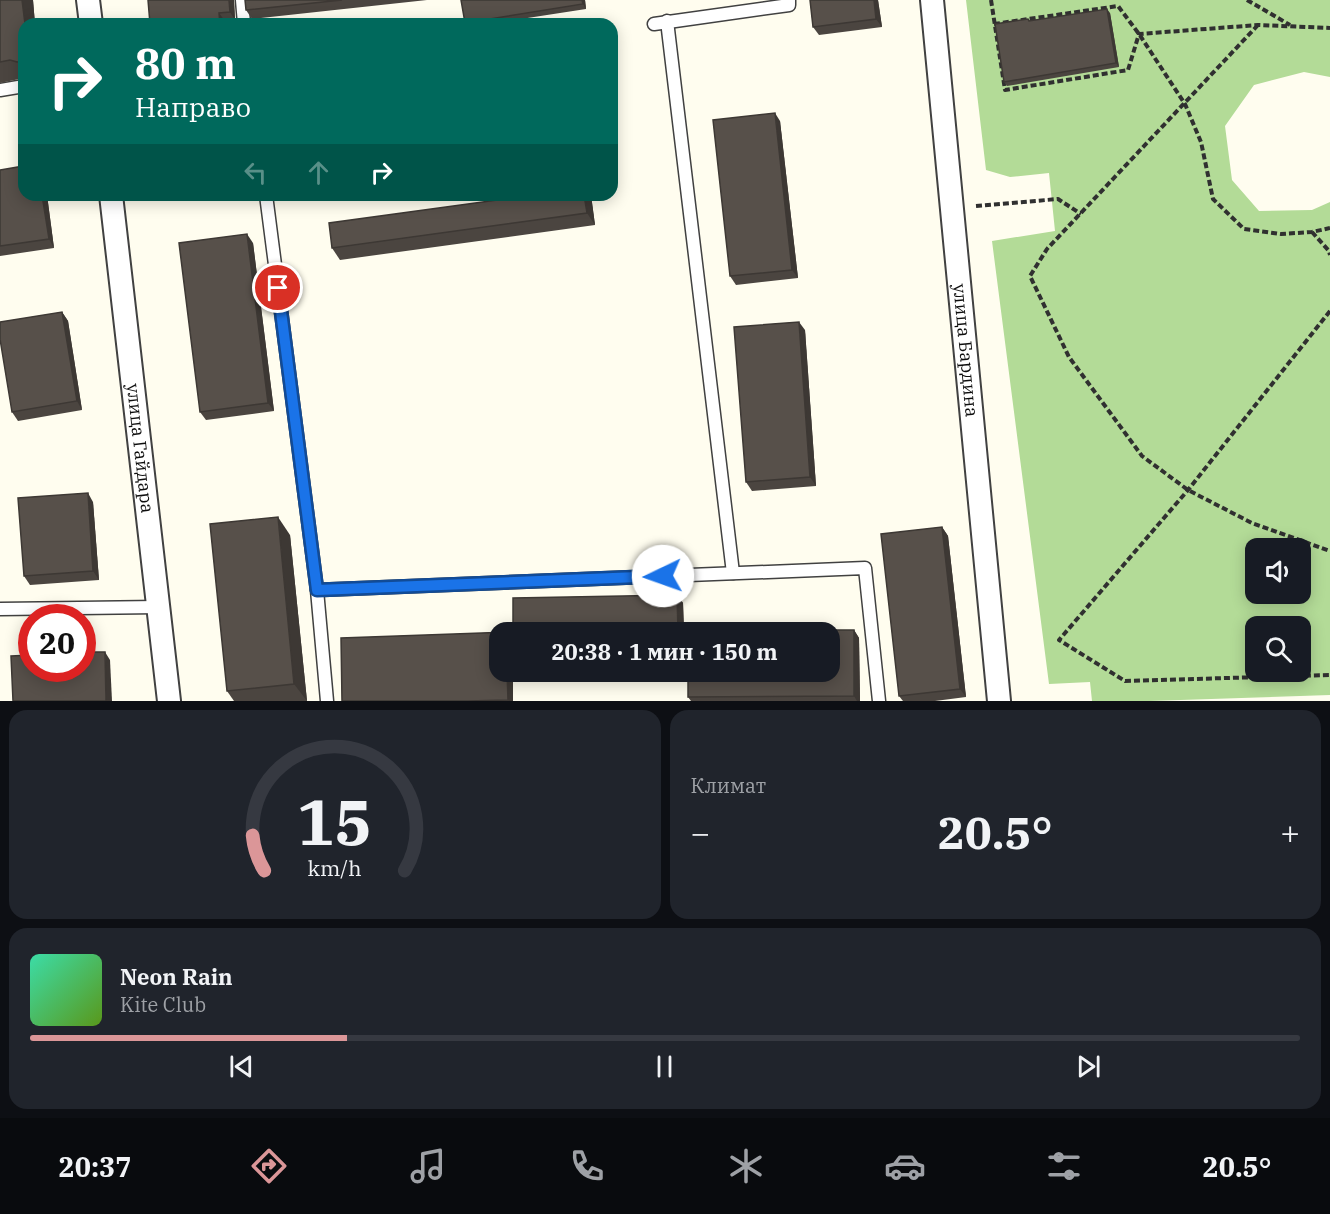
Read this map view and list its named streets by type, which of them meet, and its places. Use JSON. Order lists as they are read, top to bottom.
{
  "streets": {
    "street": ["улица Бардина", "улица Гайдара"]
  },
  "page": {
    "turn": ["80 m", "Направо"],
    "limit": "20",
    "trip": "20:38 · 1 мин · 150 m",
    "tile": "Климат",
    "heat": ["−", "20.5°", "+"],
    "song": ["Neon Rain", "Kite Club"],
    "tabs": ["20:37", "20.5°"],
    "gauge": ["15", "km/h"]
  }
}
